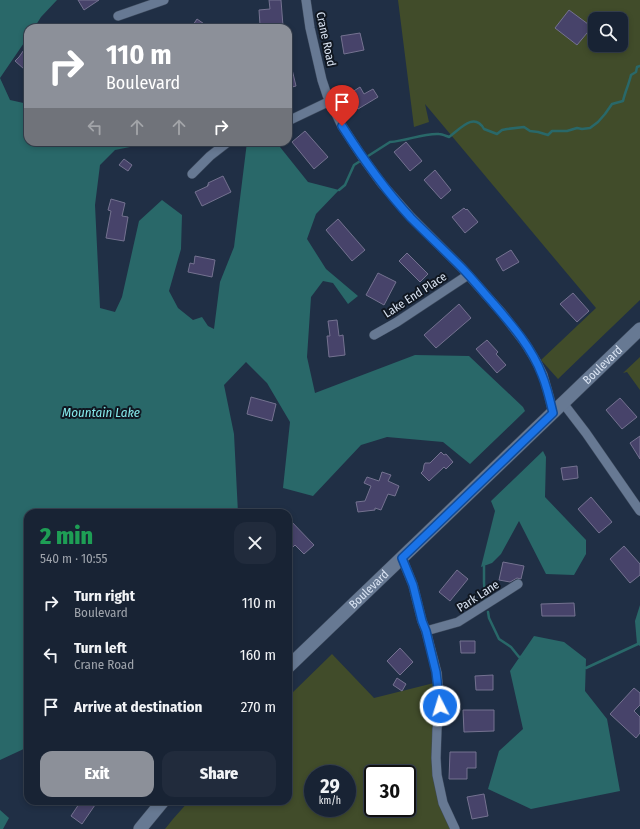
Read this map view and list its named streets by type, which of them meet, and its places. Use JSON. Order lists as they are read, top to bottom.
{
  "streets": {
    "main road": ["Boulevard"],
    "street": ["Crane Road", "Lake End Place", "Park Lane"]
  },
  "crossings": [
    ["Crane Road", "Lake End Place"],
    ["Crane Road", "Boulevard"]
  ],
  "water": ["Mountain Lake"],
  "page": {
    "turn": ["110 m", "Boulevard"],
    "heading": ["2 min", "540 m · 10:55"],
    "list": [
      {
        "name": "Turn right",
        "note": "Boulevard",
        "value": "110 m"
      },
      {
        "name": "Turn left",
        "note": "Crane Road",
        "value": "160 m"
      },
      {
        "name": "Arrive at destination",
        "value": "270 m"
      }
    ],
    "buttons": ["Exit", "Share"],
    "speed": "29 km/h",
    "limit": "30"
  }
}
